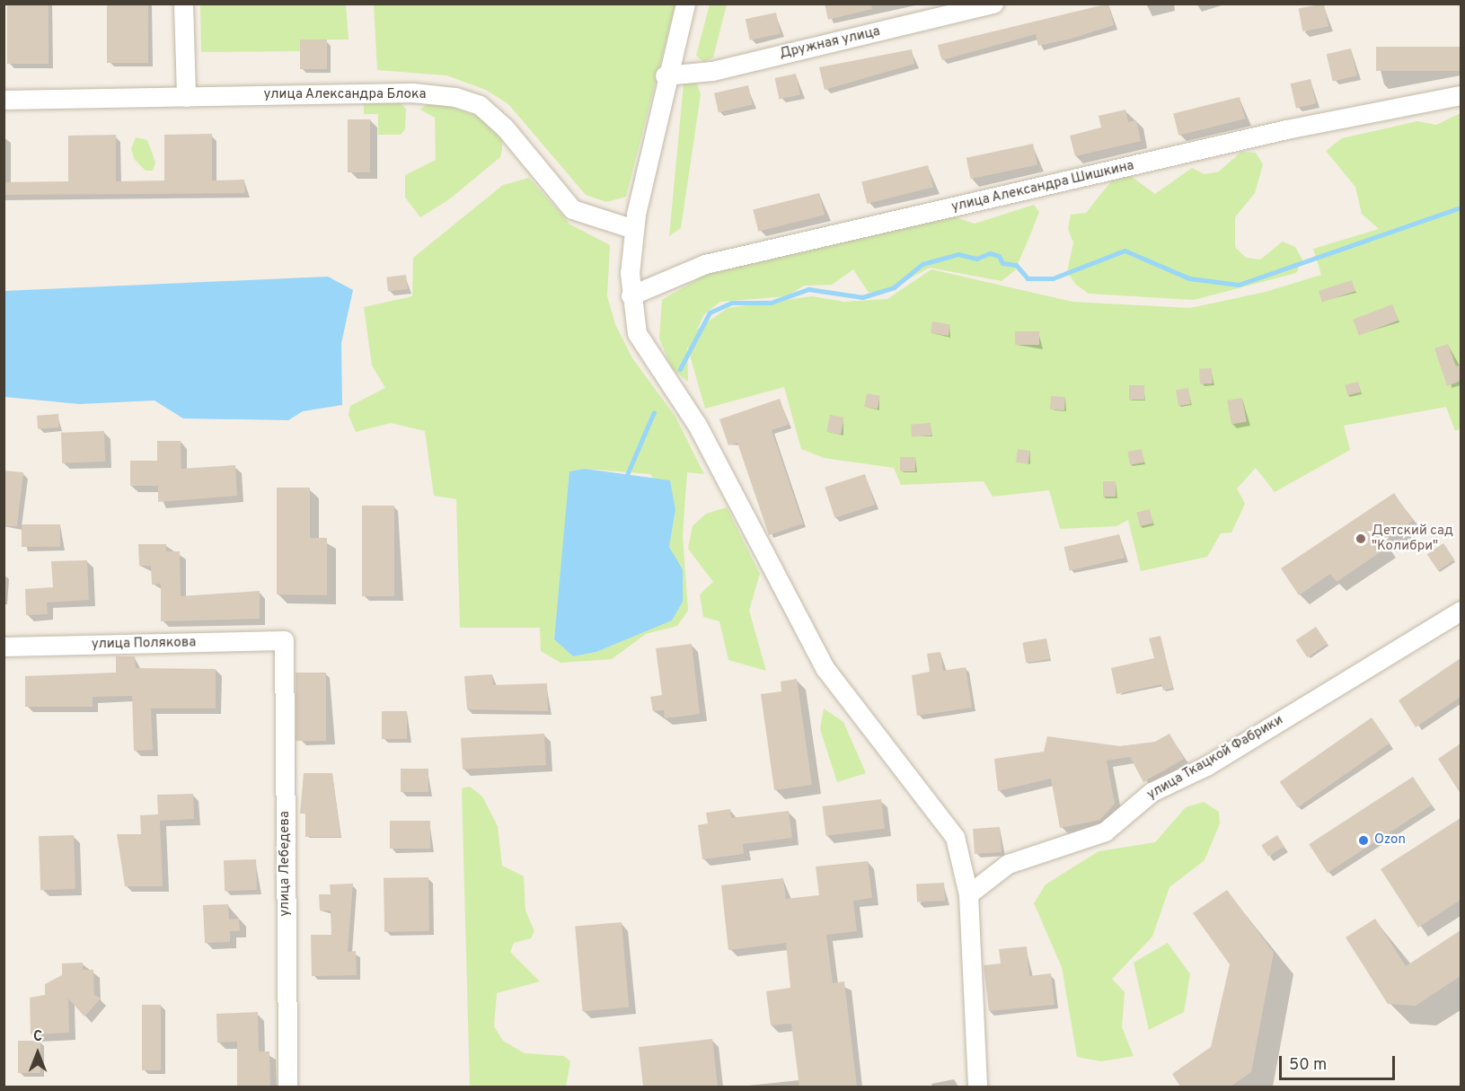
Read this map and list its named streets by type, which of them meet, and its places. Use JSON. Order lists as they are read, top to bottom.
{
  "streets": {
    "street": [
      "Дружная улица",
      "улица Александра Блока",
      "улица Александра Шишкина",
      "улица Полякова",
      "улица Ткацкой Фабрики",
      "улица Лебедева"
    ]
  },
  "crossings": [
    ["улица Полякова", "улица Лебедева"]
  ],
  "places": ["Детский сад \"Колибри\"", "Ozon"],
  "scale_bar": "50 m",
  "north": "top"
}
